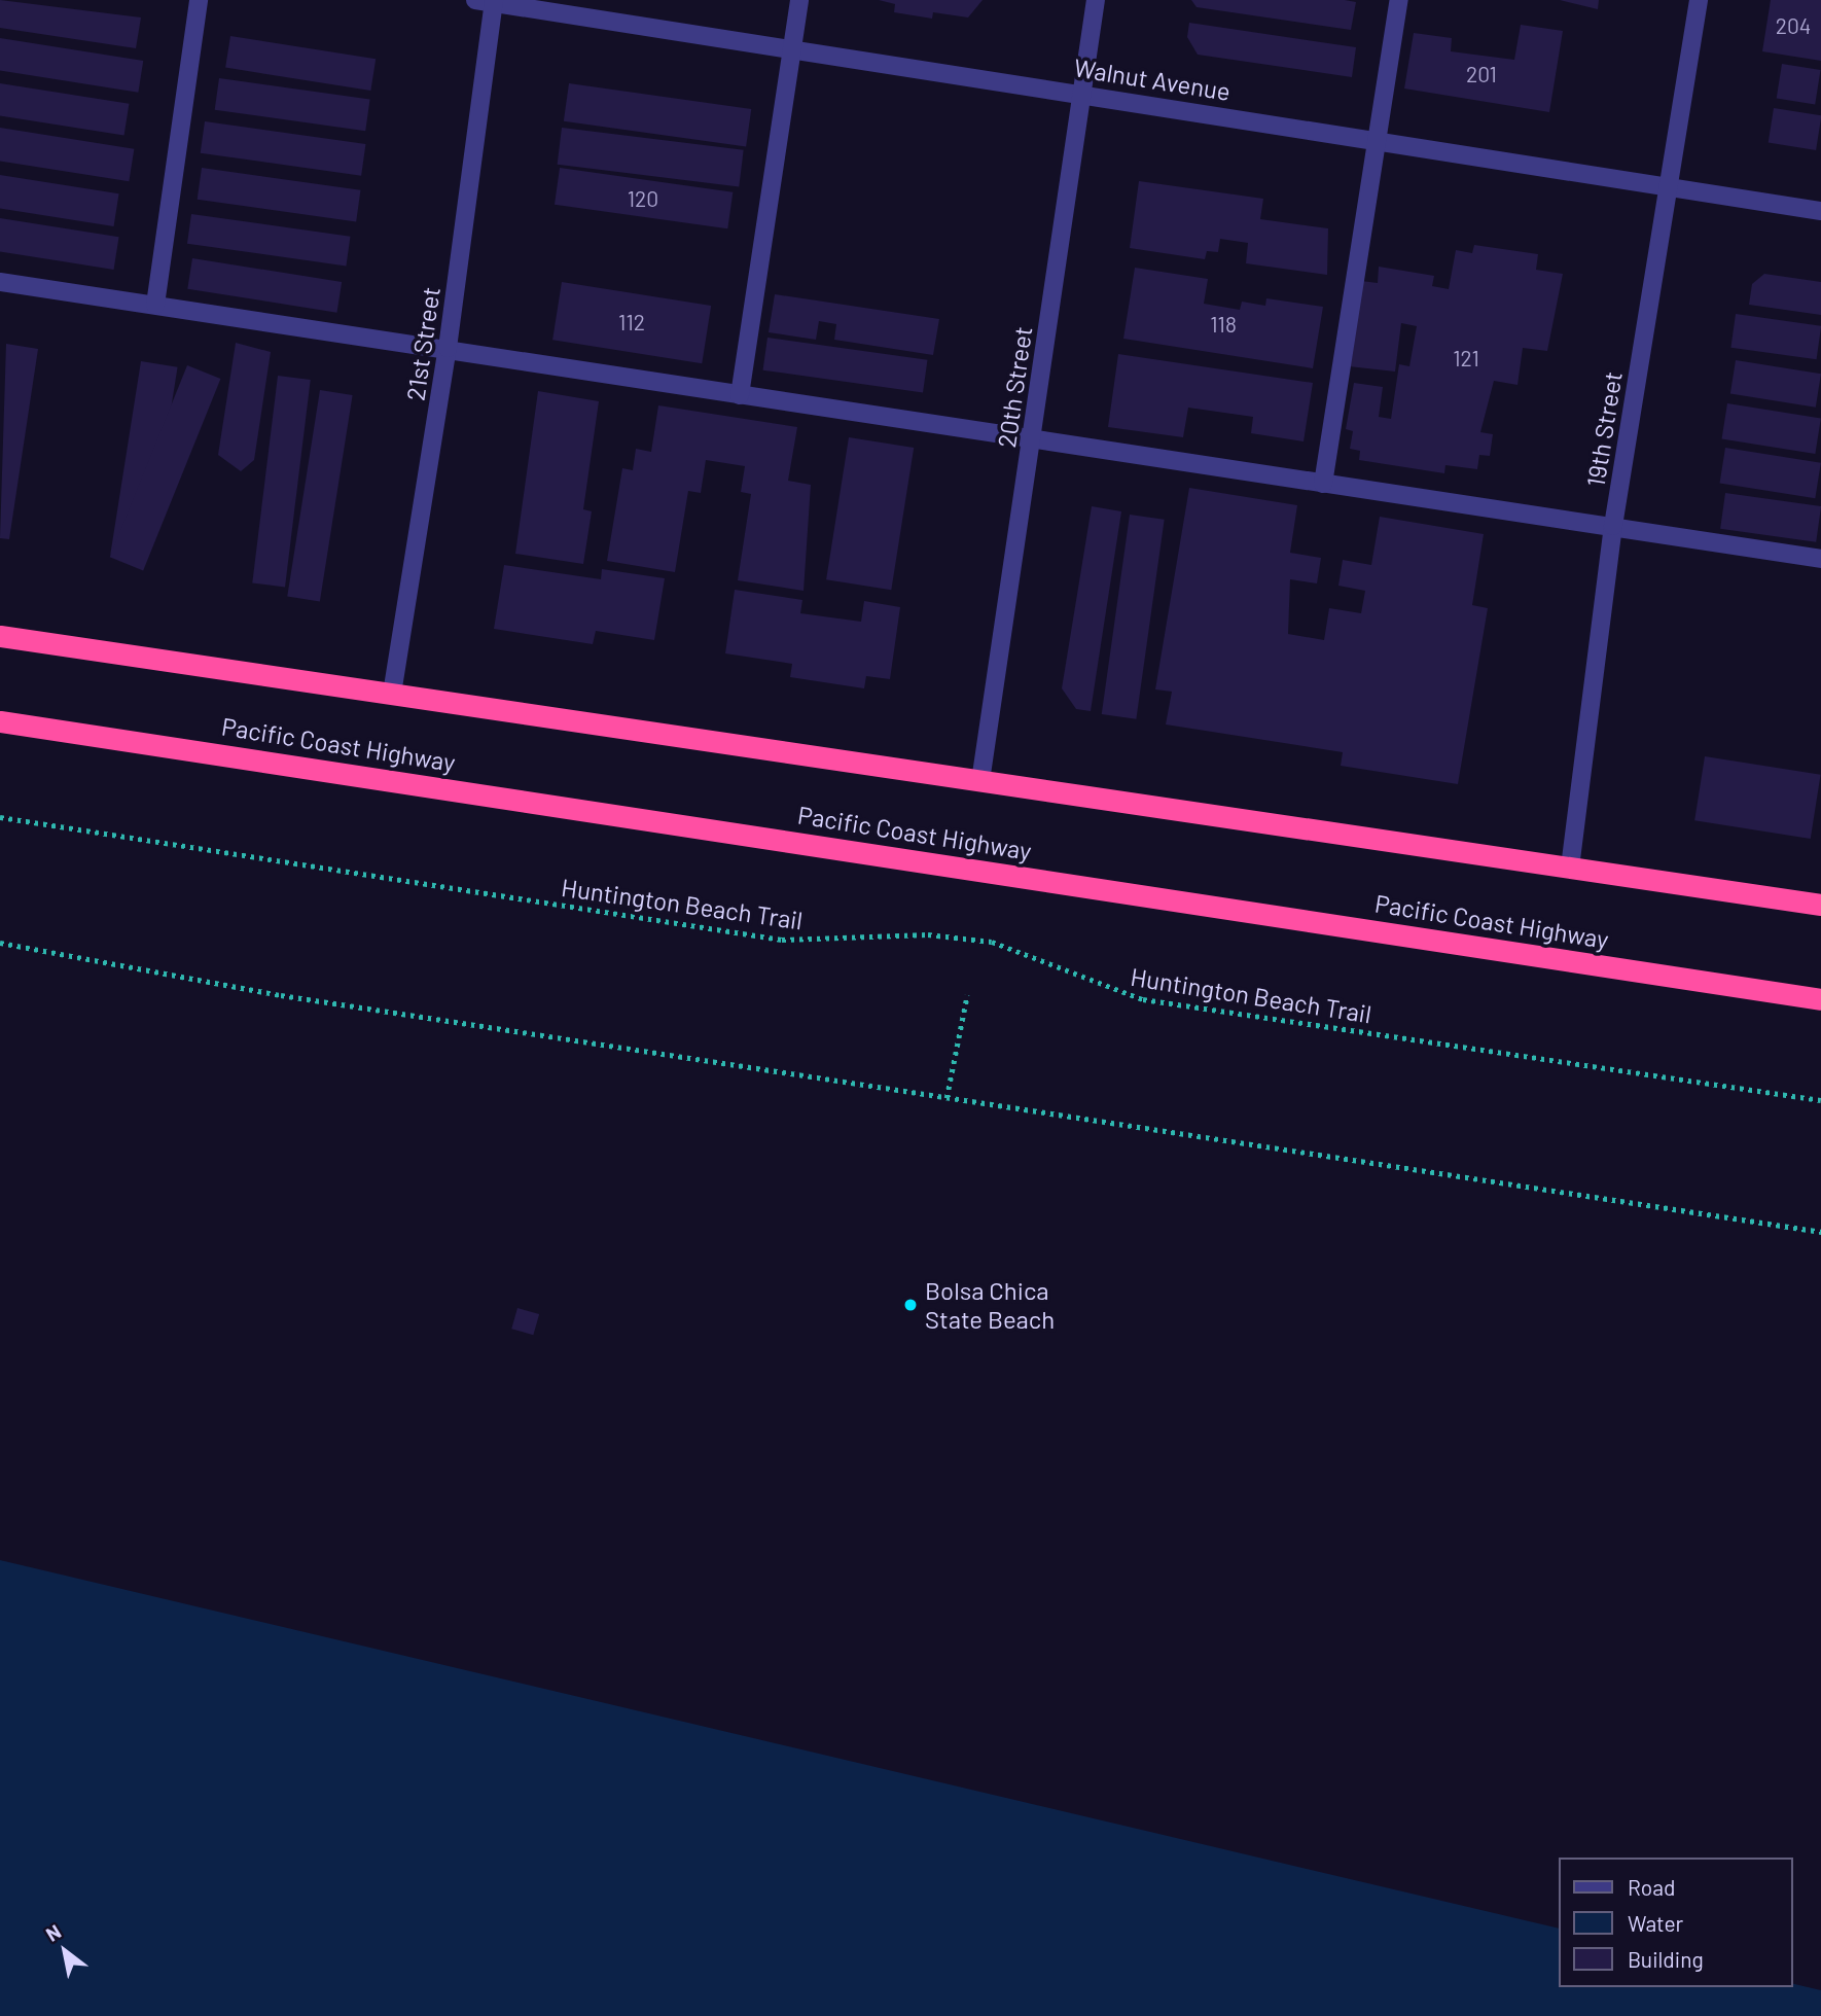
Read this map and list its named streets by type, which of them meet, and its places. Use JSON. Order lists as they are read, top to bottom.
{
  "streets": {
    "highway": ["Pacific Coast Highway"],
    "street": [
      "Walnut Avenue",
      "21st Street",
      "20th Street",
      "19th Street"
    ],
    "path": ["Huntington Beach Trail"]
  },
  "crossings": [
    ["Walnut Avenue", "21st Street"],
    ["Walnut Avenue", "20th Street"],
    ["Walnut Avenue", "19th Street"]
  ],
  "places": ["Bolsa Chica State Beach"],
  "house_numbers": [
    "204",
    "201",
    "120",
    "112",
    "118",
    "121"
  ],
  "legend": ["Road", "Water", "Building"],
  "north": "top left"
}
